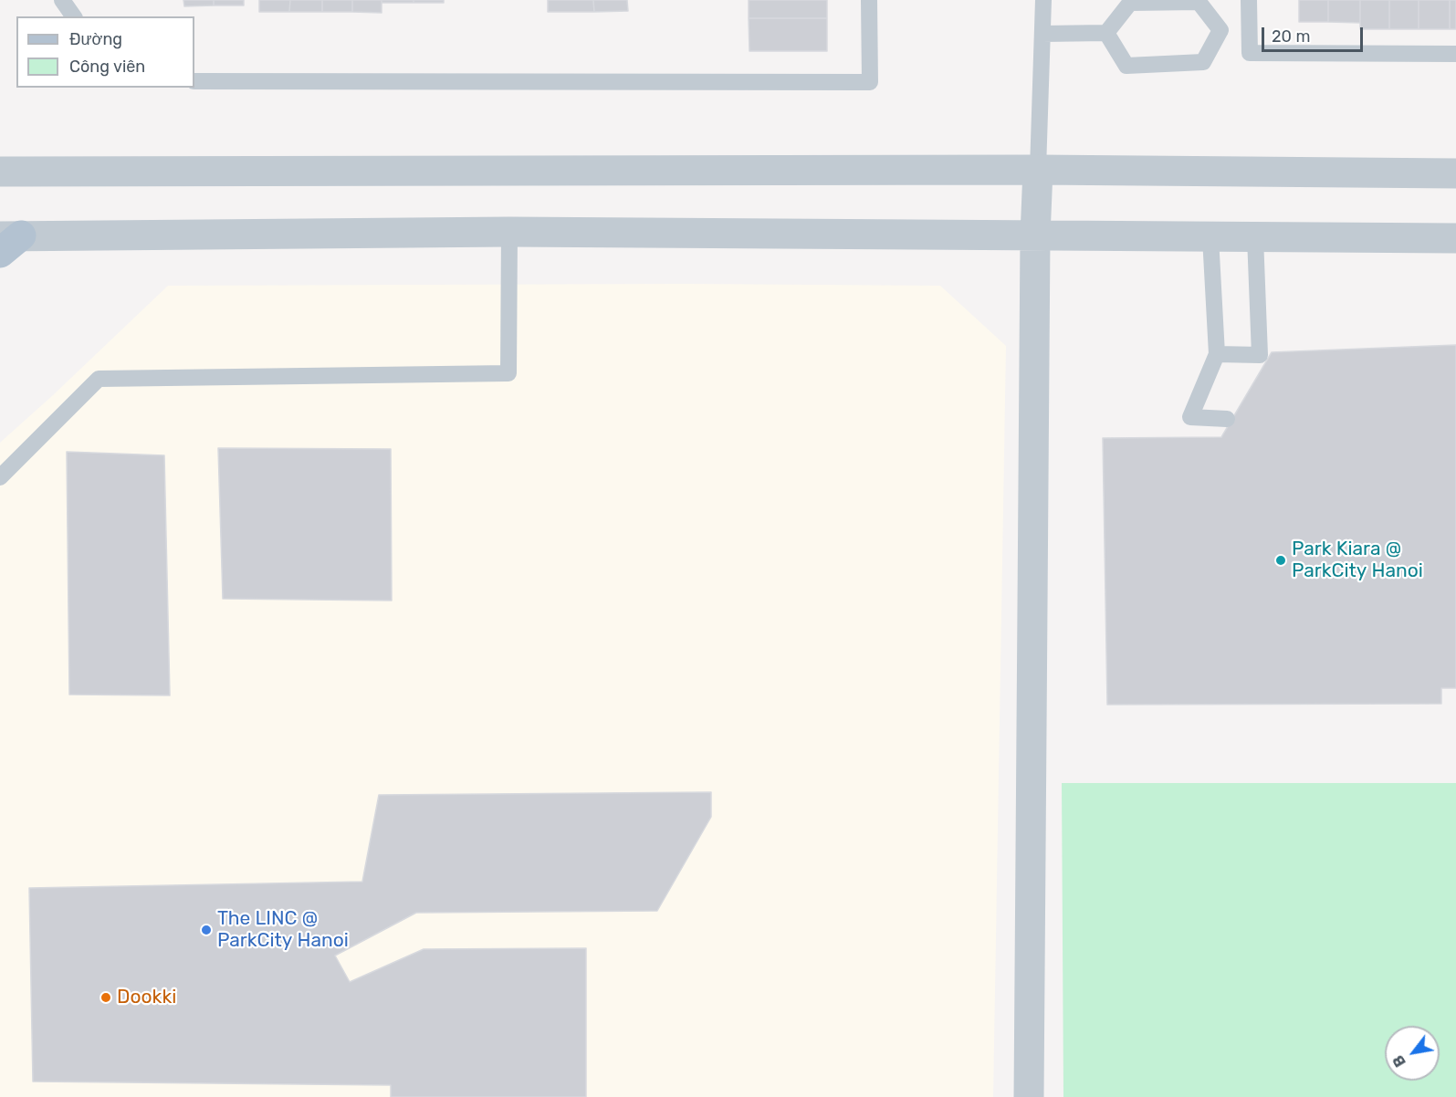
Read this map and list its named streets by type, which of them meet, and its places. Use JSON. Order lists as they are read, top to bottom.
{
  "places": ["Park Kiara @ ParkCity Hanoi", "The LINC @ ParkCity Hanoi", "Dookki"],
  "legend": ["Đường", "Công viên"],
  "scale_bar": "20 m",
  "north": "bottom left"
}
